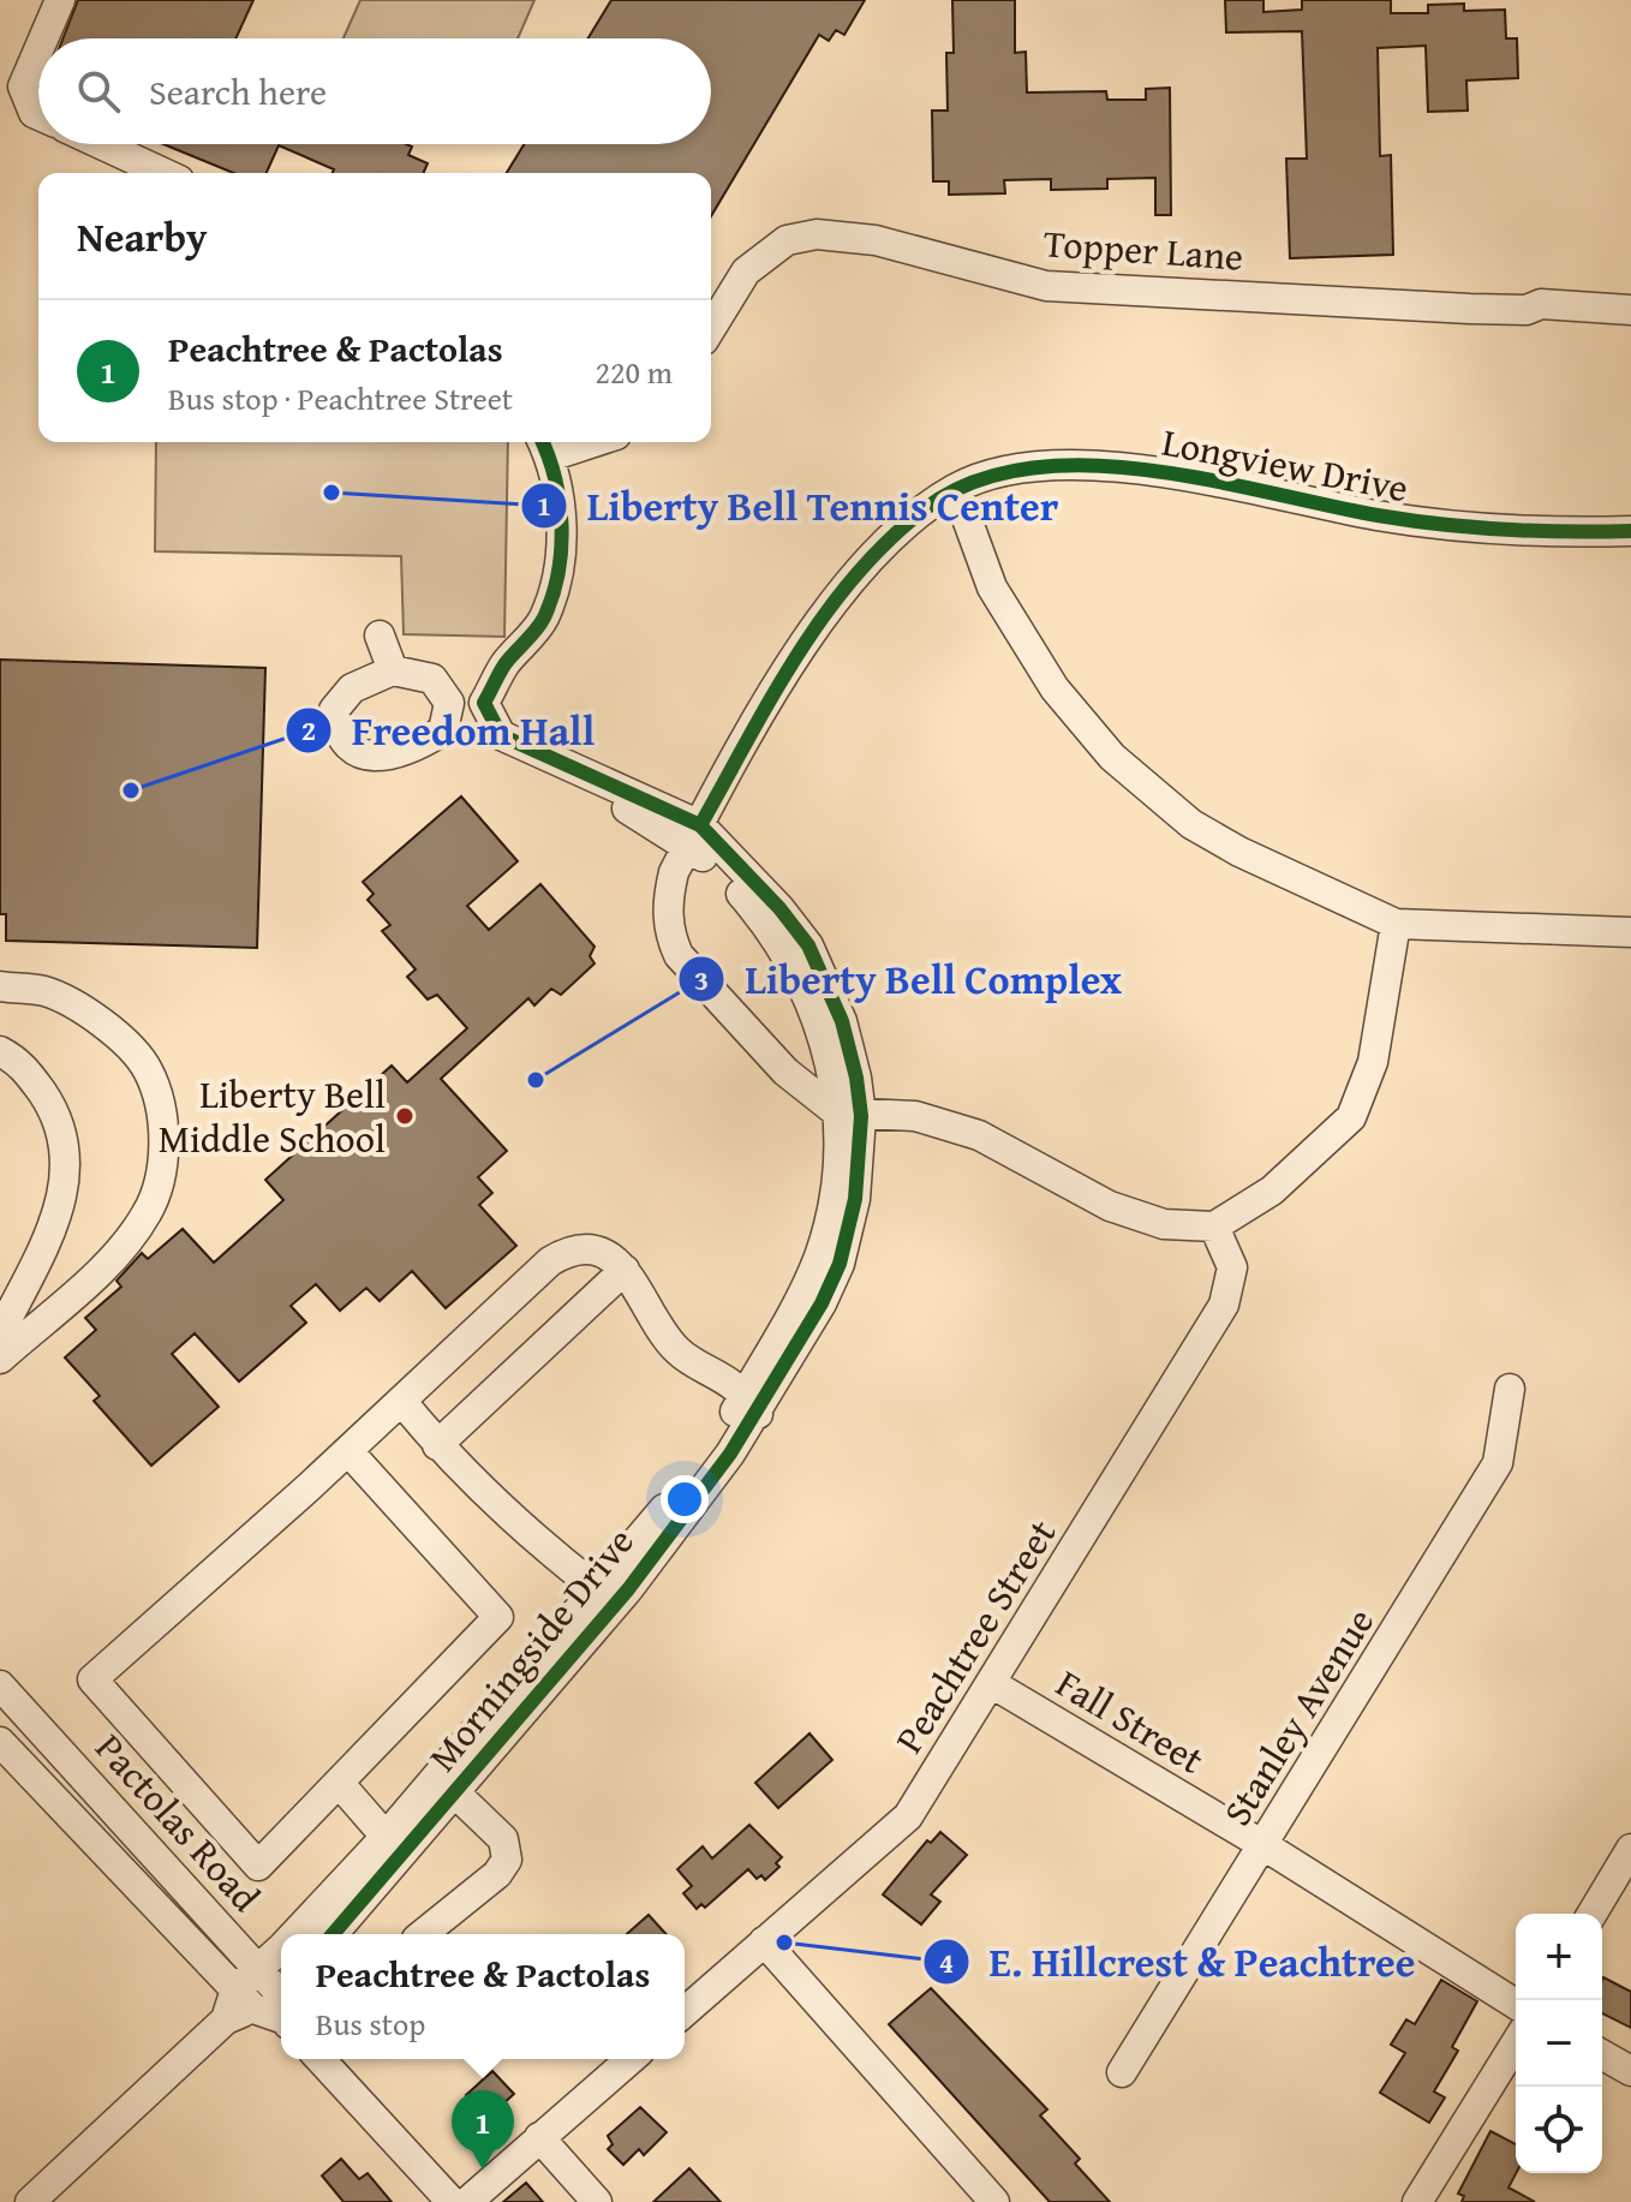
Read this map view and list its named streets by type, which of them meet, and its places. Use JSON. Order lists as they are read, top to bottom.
{
  "streets": {
    "street": [
      "Topper Lane",
      "Longview Drive",
      "Peachtree Street",
      "Morningside Drive",
      "Stanley Avenue",
      "Fall Street",
      "Pactolas Road"
    ]
  },
  "crossings": [
    ["Longview Drive", "Morningside Drive"],
    ["Peachtree Street", "Fall Street"],
    ["Morningside Drive", "Pactolas Road"],
    ["Stanley Avenue", "Fall Street"]
  ],
  "places": [
    "Liberty Bell Tennis Center",
    "Freedom Hall",
    "Liberty Bell Complex",
    "Liberty Bell Middle School",
    "E. Hillcrest & Peachtree"
  ],
  "page": {
    "search": "Search here",
    "heading": "Nearby",
    "list": [
      {
        "mark": "1",
        "name": "Peachtree & Pactolas",
        "note": "Bus stop · Peachtree Street",
        "value": "220 m"
      }
    ],
    "map_buttons": ["+", "−"],
    "popup": ["Peachtree & Pactolas", "Bus stop"],
    "pins": "1"
  }
}
